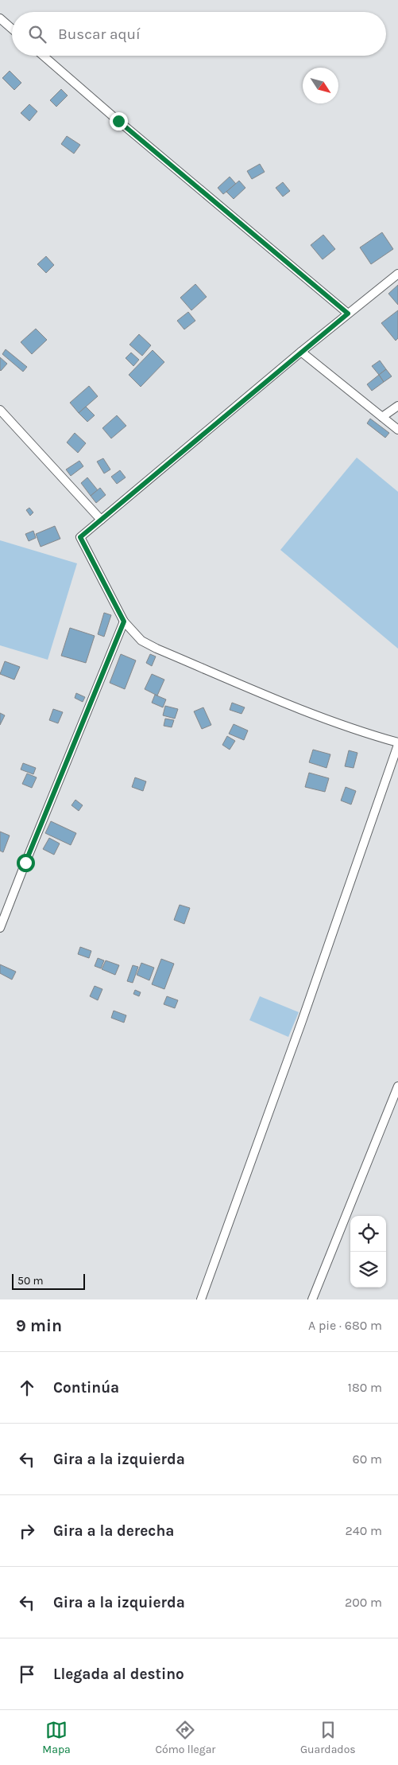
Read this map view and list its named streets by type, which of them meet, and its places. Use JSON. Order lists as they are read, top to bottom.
{
  "scale_bar": "50 m",
  "north": "bottom right",
  "page": {
    "search": "Buscar aquí",
    "scale": "50 m",
    "heading": ["9 min", "A pie · 680 m"],
    "list": [
      ["Continúa", "180 m"],
      ["Gira a la izquierda", "60 m"],
      ["Gira a la derecha", "240 m"],
      ["Gira a la izquierda", "200 m"],
      "Llegada al destino"
    ],
    "nav": ["Mapa", "Cómo llegar", "Guardados"]
  }
}
